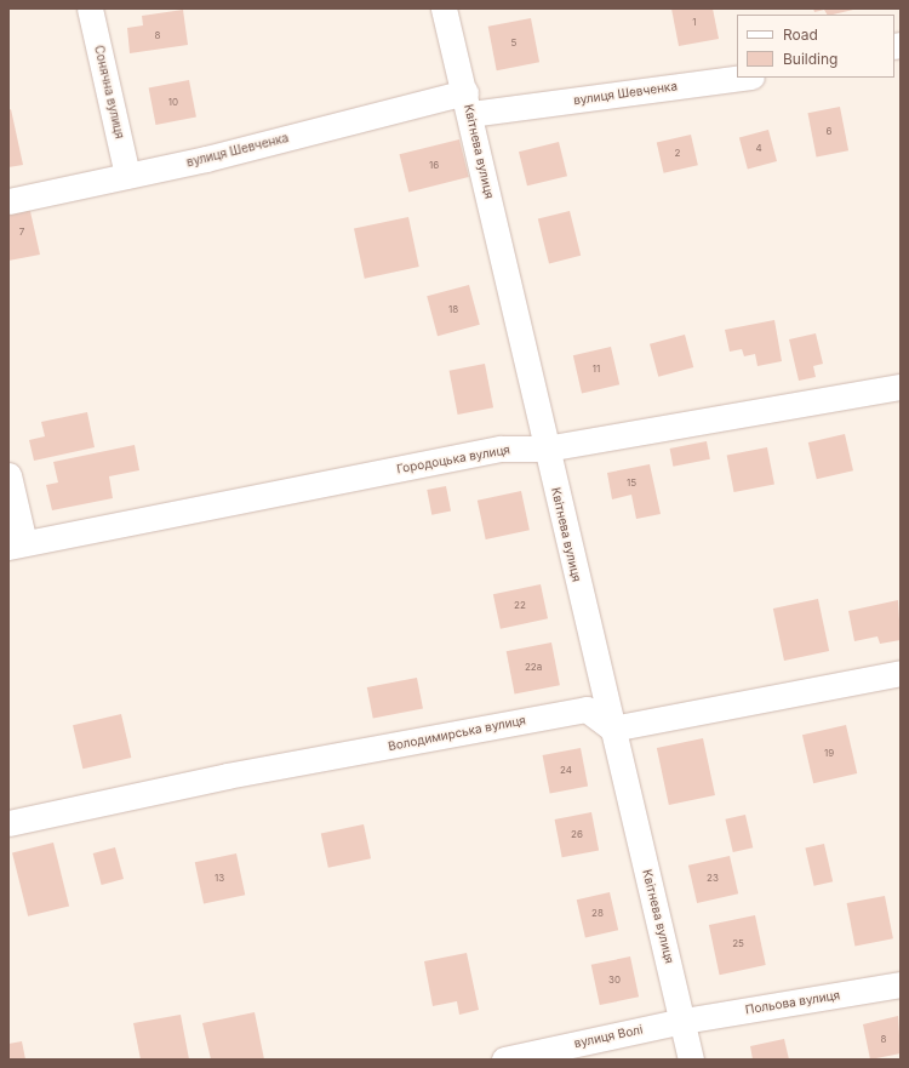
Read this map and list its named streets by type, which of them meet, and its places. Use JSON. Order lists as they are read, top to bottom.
{
  "streets": {
    "street": [
      "Сонячна вулиця",
      "вулиця Шевченка",
      "Квітнева вулиця",
      "Городоцька вулиця",
      "Володимирська вулиця",
      "Польова вулиця",
      "вулиця Волі"
    ]
  },
  "crossings": [
    ["Сонячна вулиця", "вулиця Шевченка"],
    ["вулиця Шевченка", "Квітнева вулиця"],
    ["Квітнева вулиця", "Городоцька вулиця"],
    ["Квітнева вулиця", "Володимирська вулиця"],
    ["Квітнева вулиця", "Польова вулиця"],
    ["Квітнева вулиця", "вулиця Волі"],
    ["Польова вулиця", "вулиця Волі"]
  ],
  "house_numbers": [
    "1",
    "8",
    "5",
    "10",
    "6",
    "4",
    "2",
    "16",
    "7",
    "18",
    "11",
    "15",
    "22",
    "22а",
    "19",
    "24",
    "26",
    "13",
    "23",
    "28",
    "25",
    "30",
    "8"
  ],
  "legend": ["Road", "Building"]
}
